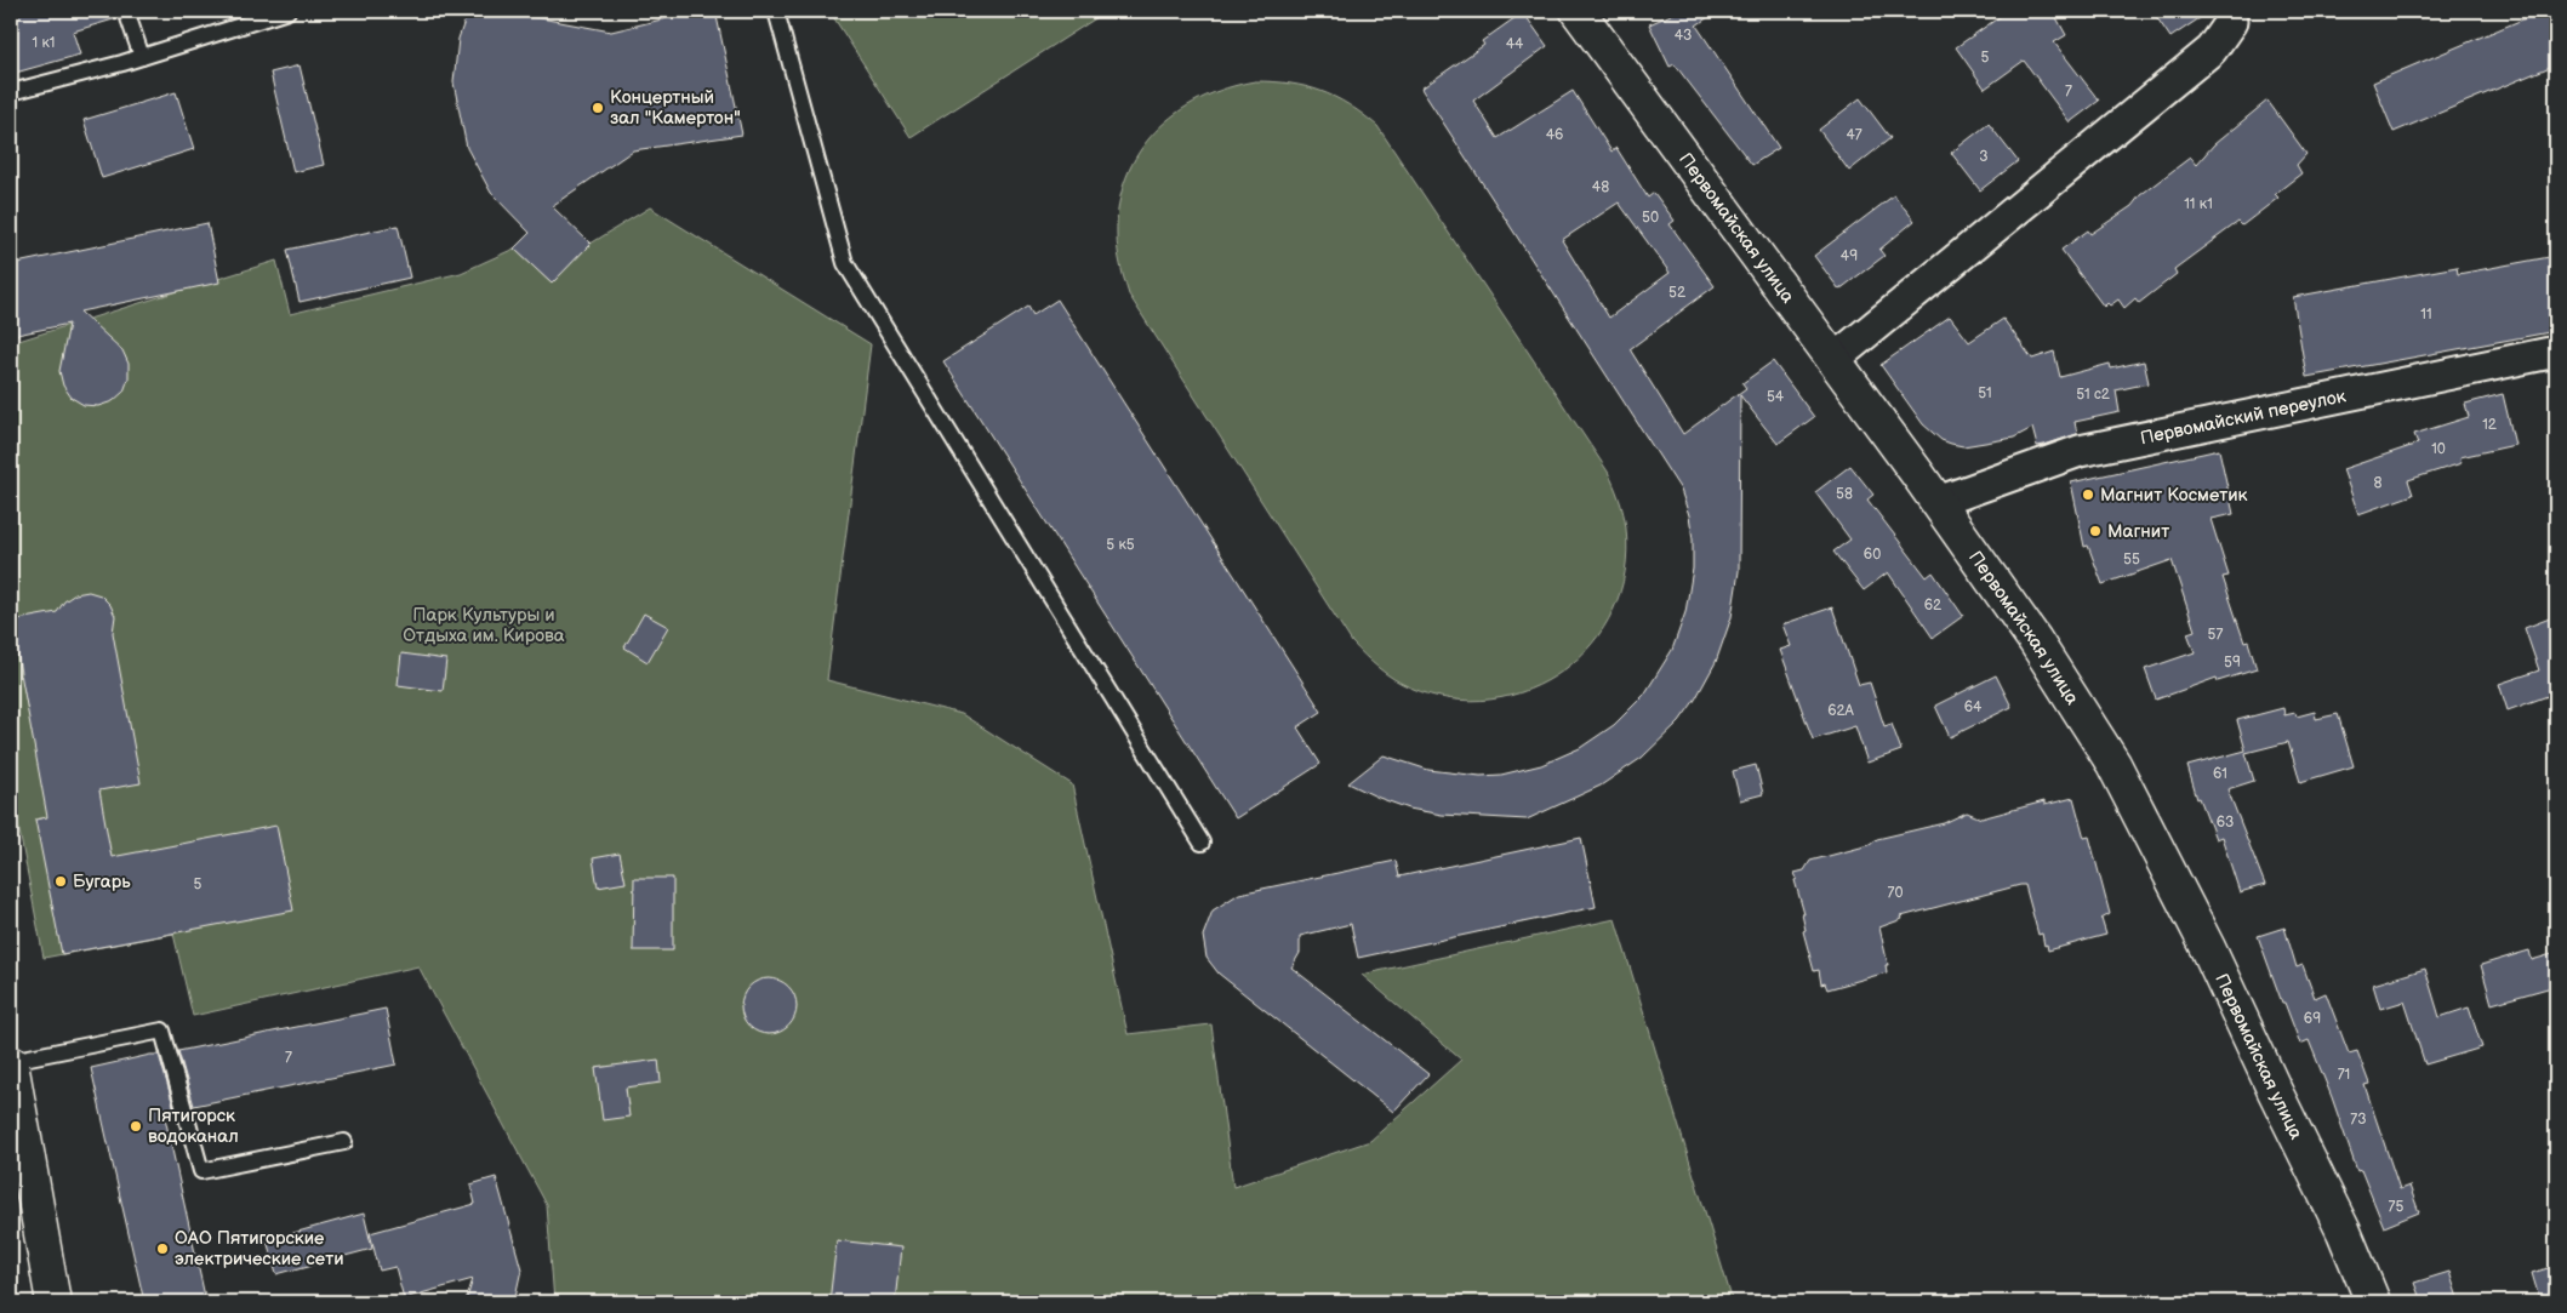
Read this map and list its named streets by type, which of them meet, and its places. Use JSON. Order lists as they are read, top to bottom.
{
  "streets": {
    "street": ["Первомайская улица", "Первомайский переулок"]
  },
  "crossings": [
    ["Первомайская улица", "Первомайский переулок"]
  ],
  "parks": ["Парк Культуры и Отдыха им. Кирова"],
  "places": [
    "Концертный зал \"Камертон\"",
    "Магнит Косметик",
    "Магнит",
    "Бугарь",
    "Пятигорск водоканал",
    "ОАО Пятигорские электрические сети"
  ],
  "house_numbers": [
    "43",
    "1 к1",
    "44",
    "5",
    "7",
    "46",
    "47",
    "3",
    "48",
    "11 к1",
    "50",
    "49",
    "52",
    "11",
    "51",
    "51 с2",
    "54",
    "12",
    "10",
    "8",
    "58",
    "5 к5",
    "60",
    "55",
    "62",
    "57",
    "59",
    "64",
    "62А",
    "61",
    "63",
    "5",
    "70",
    "69",
    "7",
    "71",
    "73",
    "75"
  ]
}
